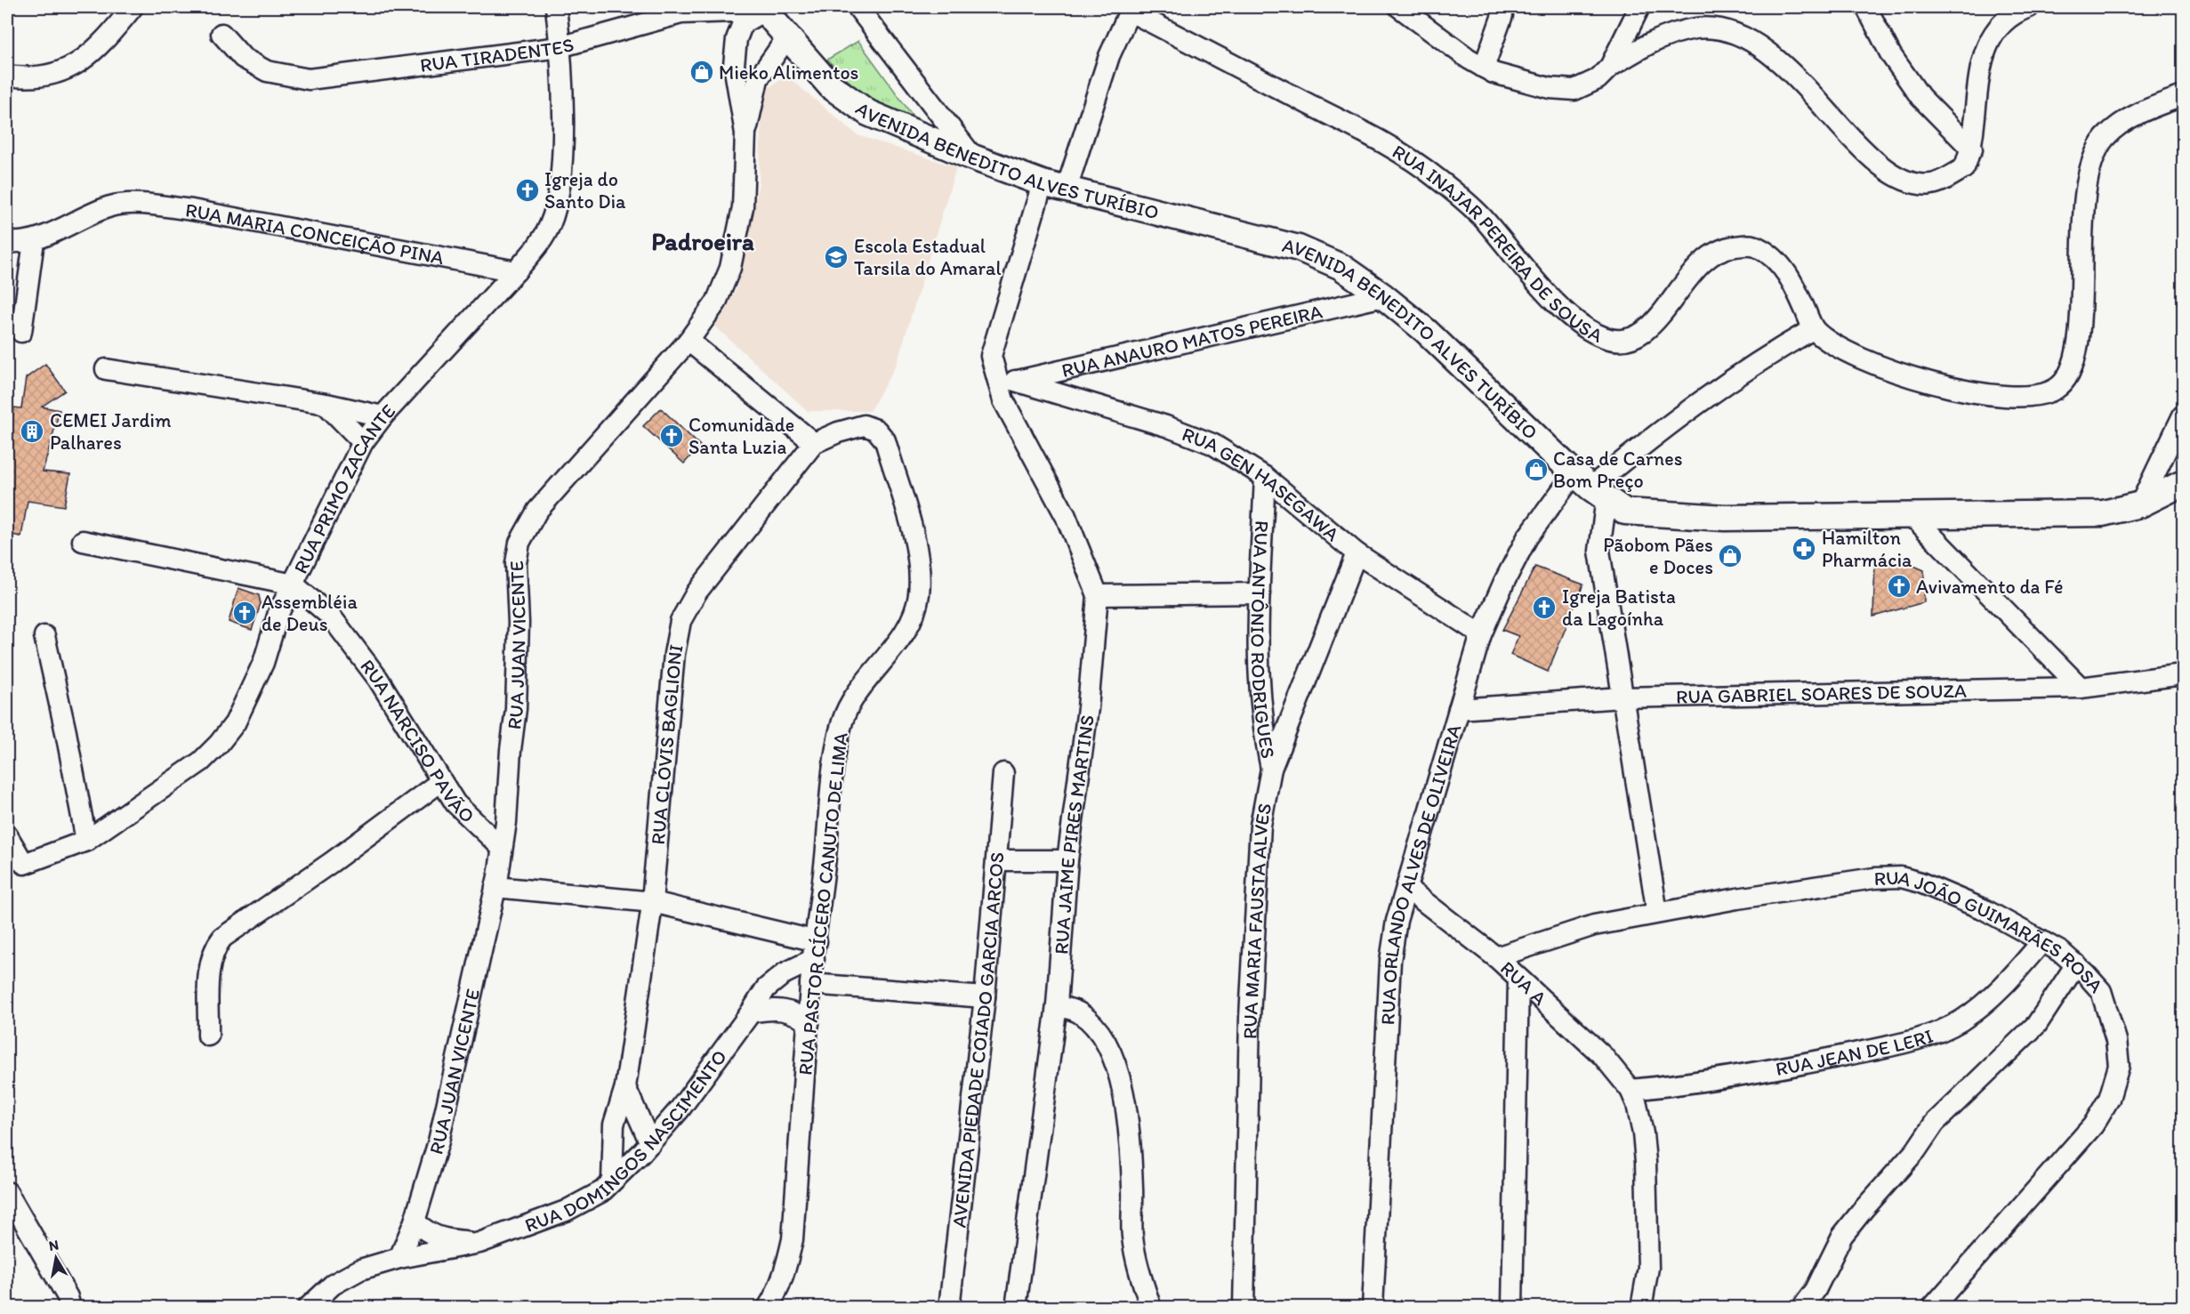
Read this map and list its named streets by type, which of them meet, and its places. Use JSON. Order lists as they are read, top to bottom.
{
  "streets": {
    "main road": ["AVENIDA BENEDITO ALVES TURÍBIO"],
    "street": [
      "RUA TIRADENTES",
      "RUA MARIA CONCEIÇÃO PINA",
      "RUA INAJAR PEREIRA DE SOUSA",
      "RUA ANAURO MATOS PEREIRA",
      "RUA GEN HASEGAWA",
      "RUA PRIMO ZACANTE",
      "RUA ANTÔNIO RODRIGUES",
      "RUA JUAN VICENTE",
      "RUA GABRIEL SOARES DE SOUZA",
      "RUA NARCISO PAVÃO",
      "RUA CLÓVIS BAGLIONI",
      "RUA JAIME PIRES MARTINS",
      "RUA ORLANDO ALVES DE OLIVEIRA",
      "RUA PASTOR CÍCERO CANUTO DE LIMA",
      "RUA MARIA FAUSTA ALVES",
      "RUA JOÃO GUIMARÃES ROSA",
      "RUA A",
      "AVENIDA PIEDADE COIADO GARCIA ARCOS",
      "RUA JEAN DE LERI",
      "RUA DOMINGOS NASCIMENTO"
    ]
  },
  "crossings": [
    ["RUA TIRADENTES", "AVENIDA BENEDITO ALVES TURÍBIO"],
    ["RUA TIRADENTES", "RUA PRIMO ZACANTE"],
    ["RUA TIRADENTES", "RUA JUAN VICENTE"],
    ["AVENIDA BENEDITO ALVES TURÍBIO", "RUA ANAURO MATOS PEREIRA"],
    ["AVENIDA BENEDITO ALVES TURÍBIO", "RUA JUAN VICENTE"],
    ["AVENIDA BENEDITO ALVES TURÍBIO", "RUA JAIME PIRES MARTINS"],
    ["AVENIDA BENEDITO ALVES TURÍBIO", "RUA ORLANDO ALVES DE OLIVEIRA"],
    ["RUA MARIA CONCEIÇÃO PINA", "RUA PRIMO ZACANTE"],
    ["RUA INAJAR PEREIRA DE SOUSA", "RUA JAIME PIRES MARTINS"],
    ["RUA INAJAR PEREIRA DE SOUSA", "RUA ORLANDO ALVES DE OLIVEIRA"],
    ["RUA ANAURO MATOS PEREIRA", "RUA GEN HASEGAWA"],
    ["RUA ANAURO MATOS PEREIRA", "RUA JAIME PIRES MARTINS"],
    ["RUA GEN HASEGAWA", "RUA ANTÔNIO RODRIGUES"],
    ["RUA GEN HASEGAWA", "RUA JAIME PIRES MARTINS"],
    ["RUA GEN HASEGAWA", "RUA ORLANDO ALVES DE OLIVEIRA"],
    ["RUA GEN HASEGAWA", "RUA MARIA FAUSTA ALVES"],
    ["RUA PRIMO ZACANTE", "RUA NARCISO PAVÃO"],
    ["RUA ANTÔNIO RODRIGUES", "RUA MARIA FAUSTA ALVES"],
    ["RUA JUAN VICENTE", "RUA NARCISO PAVÃO"],
    ["RUA GABRIEL SOARES DE SOUZA", "RUA ORLANDO ALVES DE OLIVEIRA"],
    ["RUA CLÓVIS BAGLIONI", "RUA PASTOR CÍCERO CANUTO DE LIMA"],
    ["RUA CLÓVIS BAGLIONI", "RUA DOMINGOS NASCIMENTO"],
    ["RUA ORLANDO ALVES DE OLIVEIRA", "RUA A"],
    ["RUA PASTOR CÍCERO CANUTO DE LIMA", "RUA DOMINGOS NASCIMENTO"],
    ["RUA JOÃO GUIMARÃES ROSA", "RUA A"],
    ["RUA JOÃO GUIMARÃES ROSA", "RUA JEAN DE LERI"],
    ["RUA A", "RUA JEAN DE LERI"]
  ],
  "districts": ["Padroeira"],
  "places": {
    "shop": ["Mieko Alimentos", "Casa de Carnes Bom Preço", "Pãobom Pães e Doces"],
    "church": [
      "Igreja do Santo Dia",
      "Comunidade Santa Luzia",
      "Avivamento da Fé",
      "Igreja Batista da Lagoínha",
      "Assembléia de Deus"
    ],
    "school or university": ["Escola Estadual Tarsila do Amaral"],
    "building": ["CEMEI Jardim Palhares"],
    "pharmacy": ["Hamilton Pharmácia"]
  },
  "north": "top"
}
